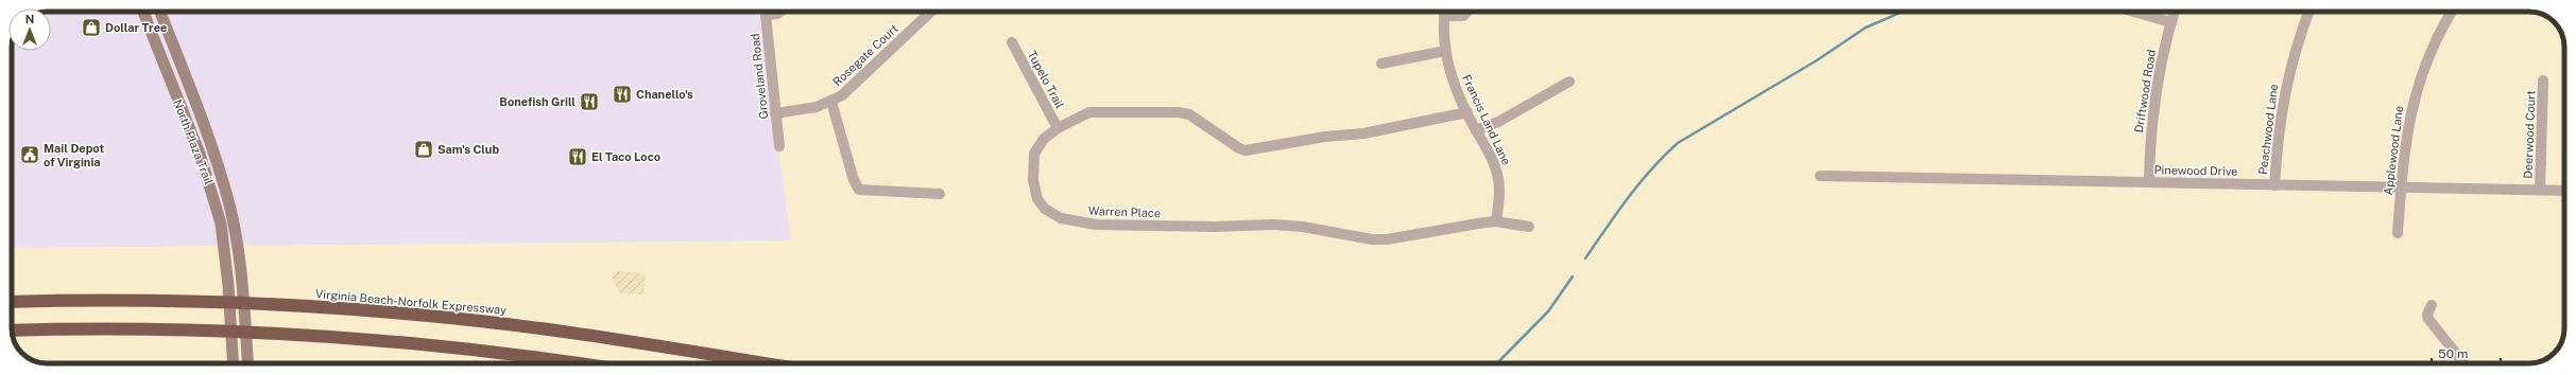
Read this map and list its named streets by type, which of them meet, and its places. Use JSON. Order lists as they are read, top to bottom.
{
  "streets": {
    "highway": ["Virginia Beach-Norfolk Expressway"],
    "main road": ["North Plaza Trail"],
    "street": [
      "Rosegate Court",
      "Groveland Road",
      "Tupelo Trail",
      "Driftwood Road",
      "Francis Land Lane",
      "Peachwood Lane",
      "Deerwood Court",
      "Applewood Lane",
      "Pinewood Drive",
      "Warren Place"
    ]
  },
  "crossings": [
    ["Rosegate Court", "Groveland Road"],
    ["Tupelo Trail", "Warren Place"],
    ["Driftwood Road", "Pinewood Drive"],
    ["Francis Land Lane", "Warren Place"],
    ["Peachwood Lane", "Pinewood Drive"],
    ["Deerwood Court", "Pinewood Drive"],
    ["Applewood Lane", "Pinewood Drive"]
  ],
  "places": {
    "shop": ["Dollar Tree", "Sam's Club"],
    "restaurant": ["Chanello's", "Bonefish Grill", "El Taco Loco"],
    "public building": ["Mail Depot of Virginia"]
  },
  "scale_bar": "50 m",
  "north": "top"
}
